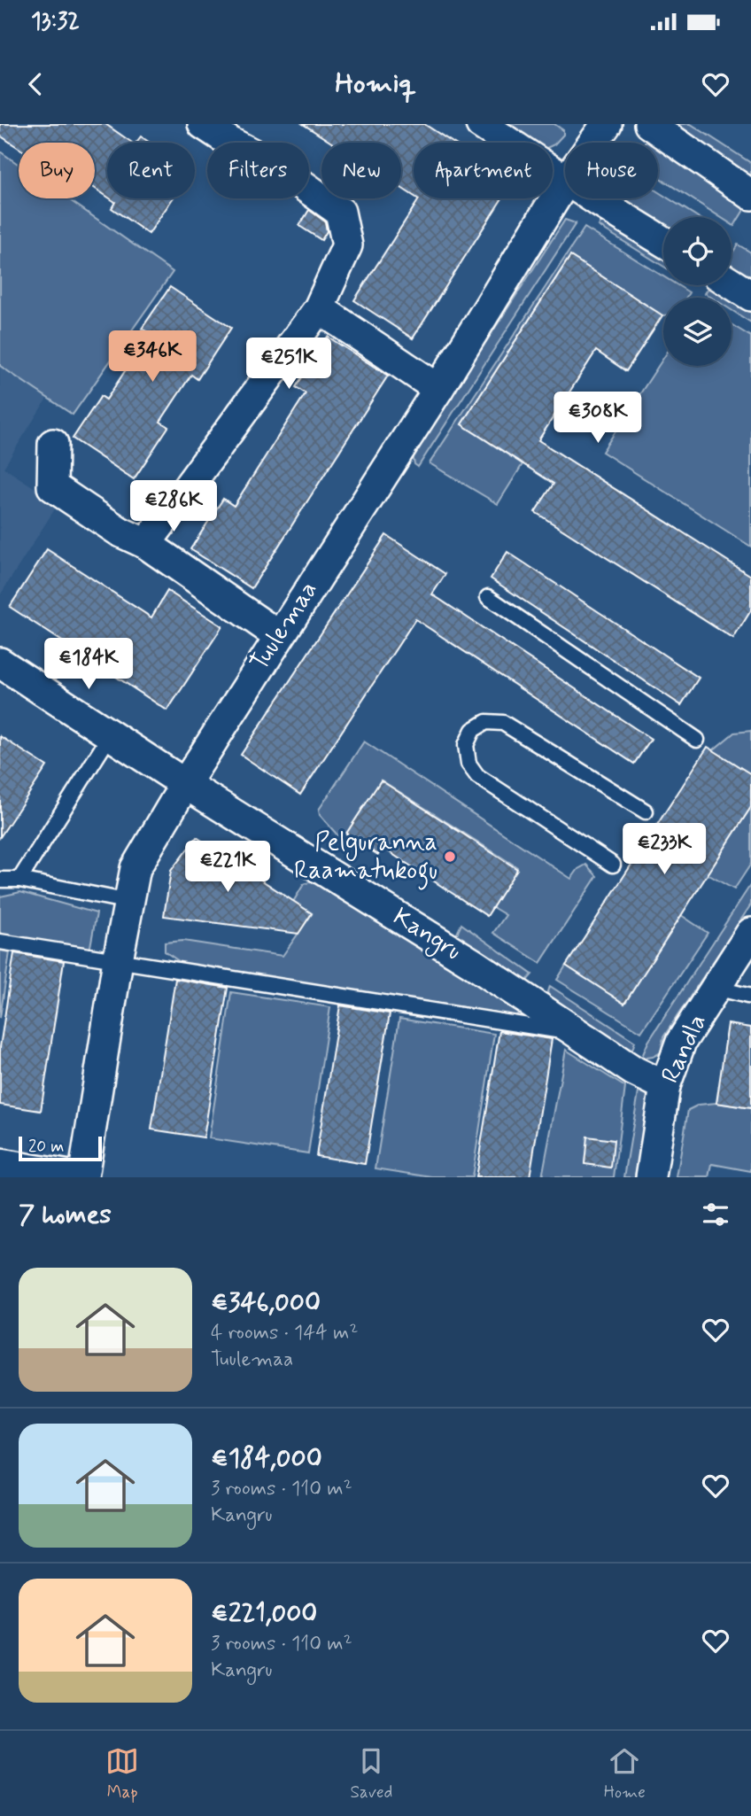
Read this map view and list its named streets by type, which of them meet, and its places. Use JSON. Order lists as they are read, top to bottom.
{
  "streets": {
    "street": ["Tuulemaa", "Kangru", "Randla"]
  },
  "crossings": [
    ["Tuulemaa", "Kangru"],
    ["Kangru", "Randla"]
  ],
  "places": ["Pelguranna Raamatukogu"],
  "scale_bar": "20 m",
  "page": {
    "status": "13:32",
    "header": "Homiq",
    "chip": [
      "Buy",
      "Rent",
      "Filters",
      "New",
      "Apartment",
      "House"
    ],
    "price": [
      "€346K",
      "€251K",
      "€308K",
      "€286K",
      "€184K",
      "€233K",
      "€221K"
    ],
    "scale": "20 m",
    "heading": "7 homes",
    "list": [
      {
        "name": "€346,000",
        "note": "4 rooms · 144 m² · Tuulemaa"
      },
      {
        "name": "€184,000",
        "note": "3 rooms · 110 m² · Kangru"
      },
      {
        "name": "€221,000",
        "note": "3 rooms · 110 m² · Kangru"
      }
    ],
    "tabs": ["Map", "Saved", "Home"]
  }
}
